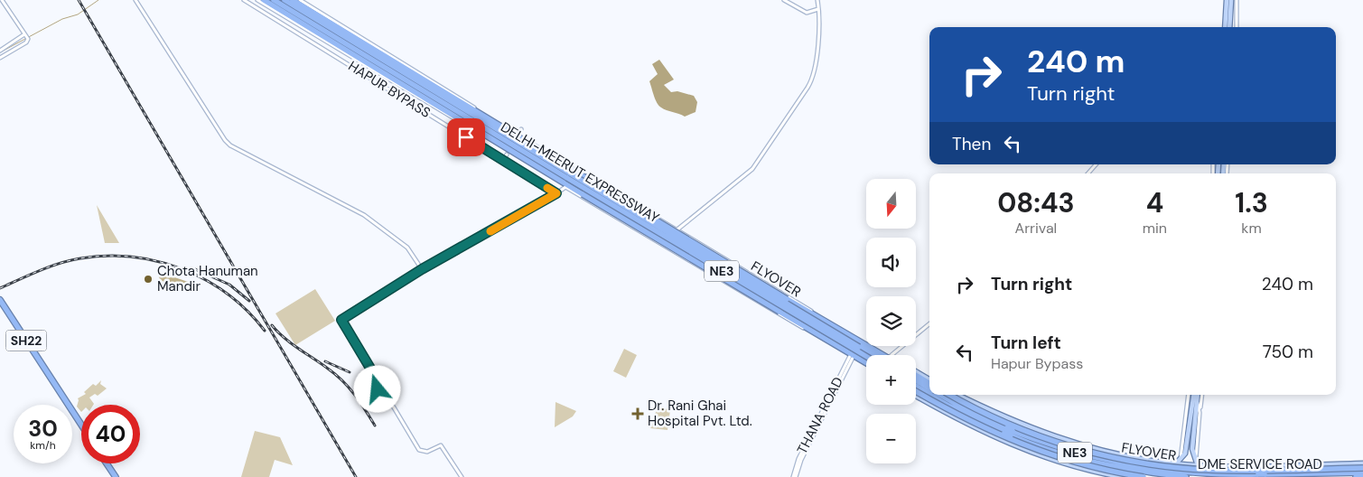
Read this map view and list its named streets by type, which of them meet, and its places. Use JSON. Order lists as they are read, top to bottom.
{
  "streets": {
    "highway": [
      "DELHI-MEERUT EXPRESSWAY",
      "NE3",
      "FLYOVER",
      "SH22"
    ],
    "main road": ["DME SERVICE ROAD"],
    "street": ["HAPUR BYPASS", "THANA ROAD"]
  },
  "crossings": [
    ["FLYOVER", "THANA ROAD"]
  ],
  "places": {
    "other": ["Chota Hanuman Mandir"],
    "health": ["Dr. Rani Ghai Hospital Pvt. Ltd."]
  },
  "north": "bottom",
  "page": {
    "turn": ["240 m", "Turn right"],
    "then": "Then",
    "eta": [
      "08:43",
      "Arrival",
      "4",
      "min",
      "1.3",
      "km"
    ],
    "map_buttons": ["+", "−"],
    "list": [
      {
        "name": "Turn right",
        "value": "240 m"
      },
      {
        "name": "Turn left",
        "note": "Hapur Bypass",
        "value": "750 m"
      }
    ],
    "speed": "30 km/h",
    "limit": "40"
  }
}
